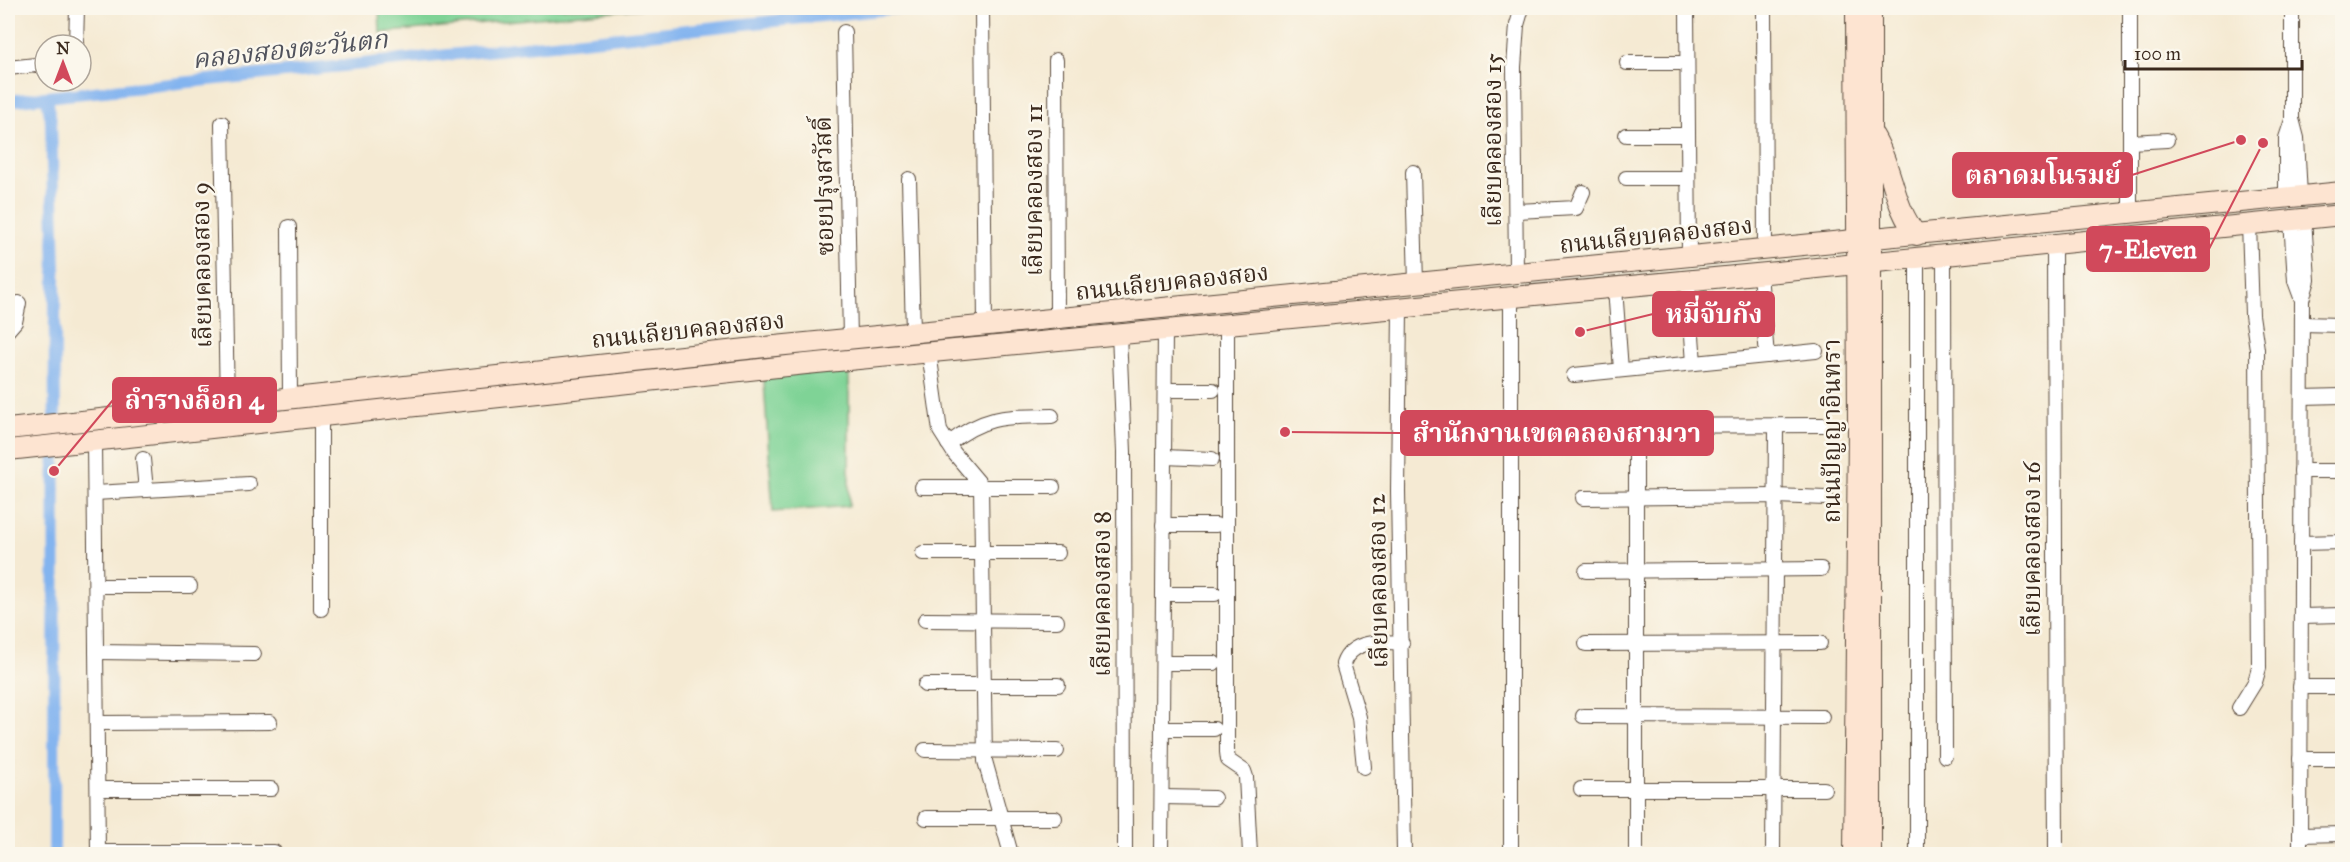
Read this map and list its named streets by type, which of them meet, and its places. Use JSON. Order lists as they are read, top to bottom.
{
  "streets": {
    "main road": ["ถนนเลียบคลองสอง", "ถนนปัญญาอินทรา"],
    "street": [
      "เลียบคลองสอง 15",
      "ซอยปรุงสวัสดิ์",
      "เลียบคลองสอง 11",
      "เลียบคลองสอง 9",
      "เลียบคลองสอง 16",
      "เลียบคลองสอง 12",
      "เลียบคลองสอง 8"
    ]
  },
  "crossings": [
    ["เลียบคลองสอง 15", "ถนนเลียบคลองสอง"],
    ["ซอยปรุงสวัสดิ์", "ถนนเลียบคลองสอง"],
    ["เลียบคลองสอง 11", "ถนนเลียบคลองสอง"],
    ["ถนนเลียบคลองสอง", "เลียบคลองสอง 9"],
    ["ถนนเลียบคลองสอง", "ถนนปัญญาอินทรา"],
    ["ถนนเลียบคลองสอง", "เลียบคลองสอง 16"],
    ["ถนนเลียบคลองสอง", "เลียบคลองสอง 12"],
    ["ถนนเลียบคลองสอง", "เลียบคลองสอง 8"]
  ],
  "water": ["คลองสองตะวันตก"],
  "places": [
    "ตลาดมโนรมย์",
    "7-Eleven",
    "หมี่จับกัง",
    "สำนักงานเขตคลองสามวา",
    "ลำรางล็อก 4"
  ],
  "scale_bar": "100 m",
  "north": "top"
}
